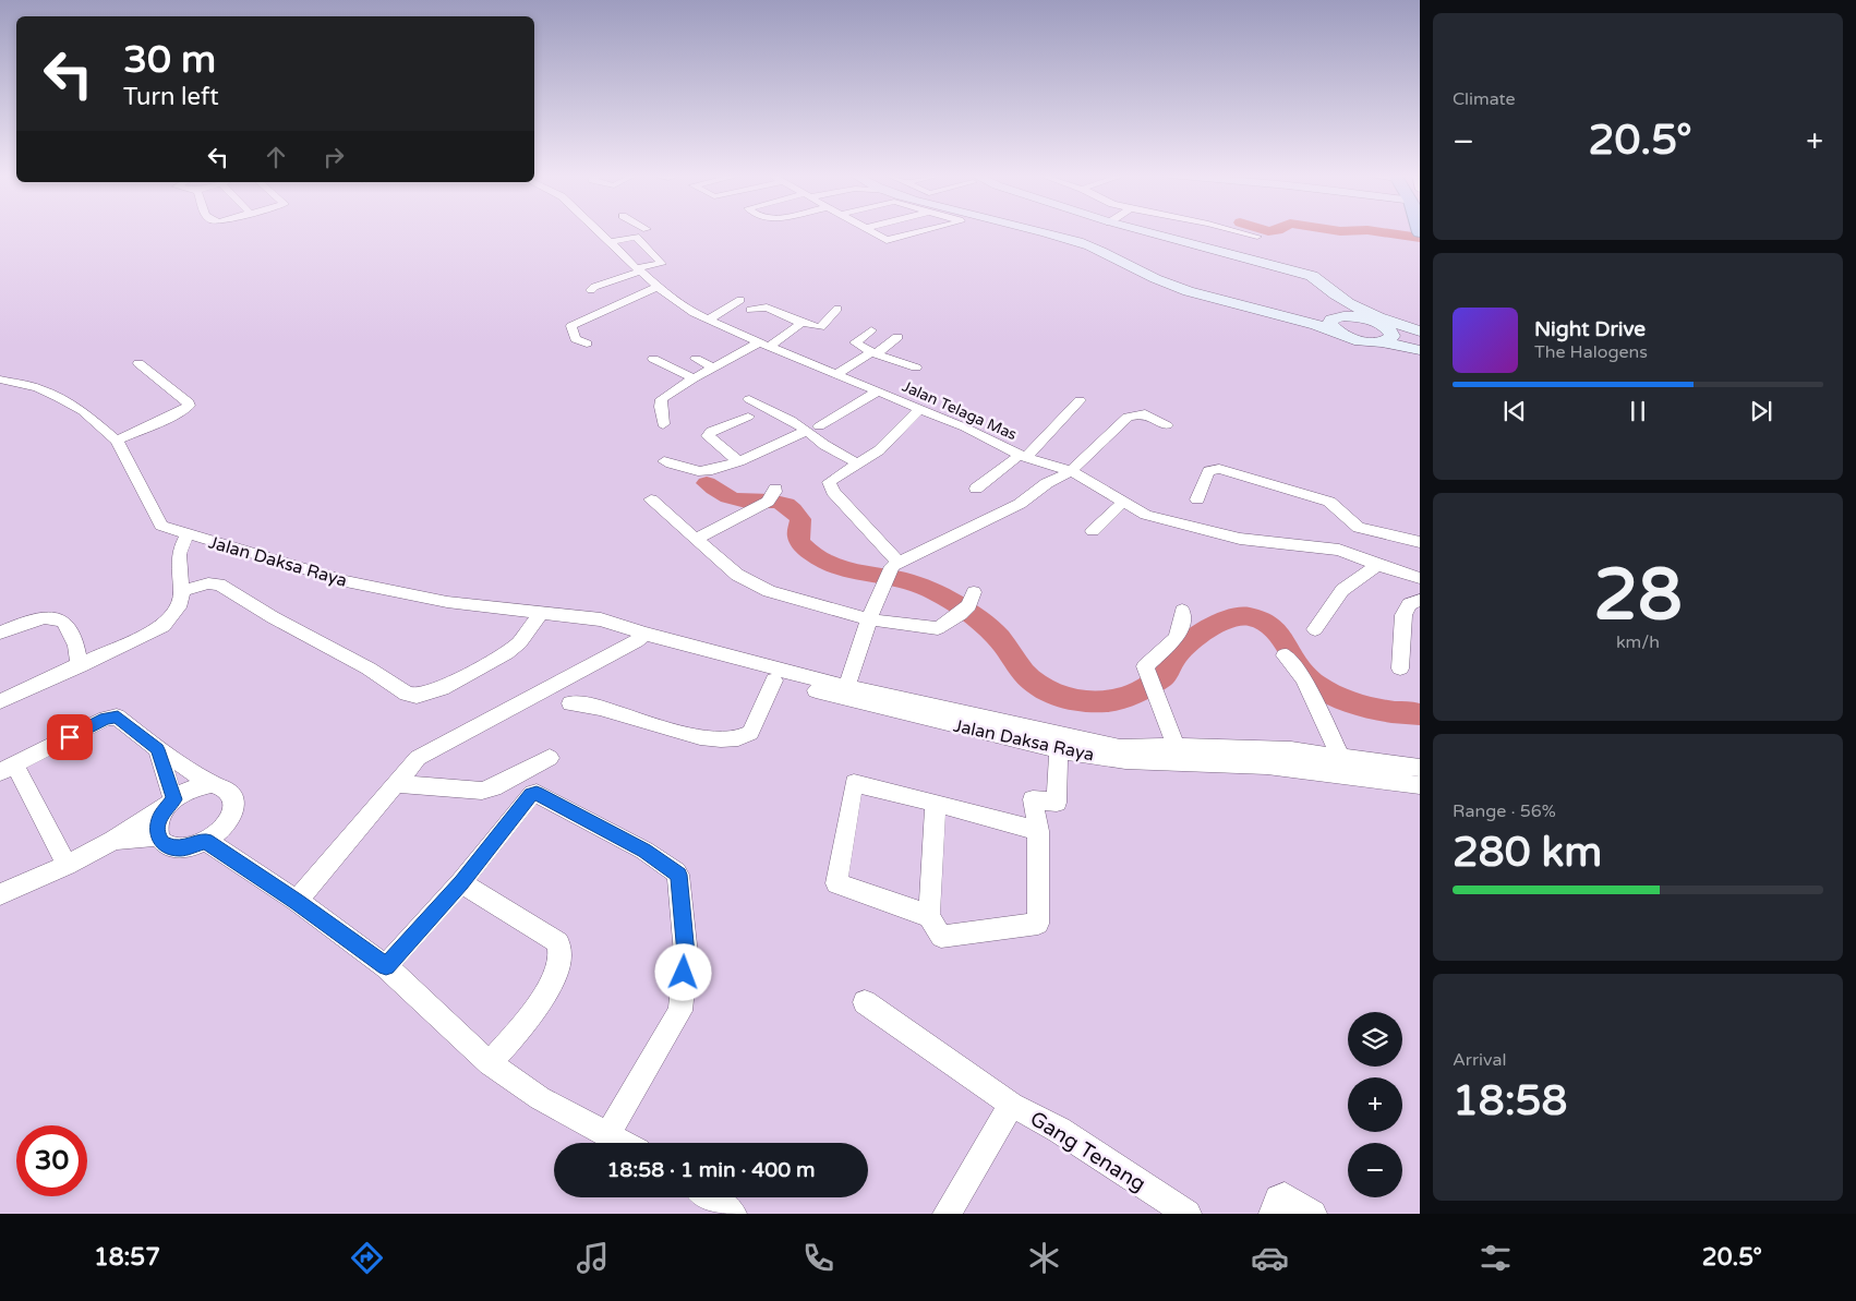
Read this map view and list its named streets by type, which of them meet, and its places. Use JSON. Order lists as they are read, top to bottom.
{
  "streets": {
    "street": ["Jalan Telaga Mas", "Jalan Daksa Raya", "Gang Tenang"]
  },
  "page": {
    "tile": [
      "Climate",
      ["28", "km/h"],
      ["Range · 56%", "280 km"],
      ["Arrival", "18:58"]
    ],
    "turn": ["30 m", "Turn left"],
    "heat": ["−", "20.5°", "+"],
    "song": ["Night Drive", "The Halogens"],
    "map_buttons": ["+", "−"],
    "limit": "30",
    "trip": "18:58 · 1 min · 400 m",
    "tabs": ["18:57", "20.5°"]
  }
}
